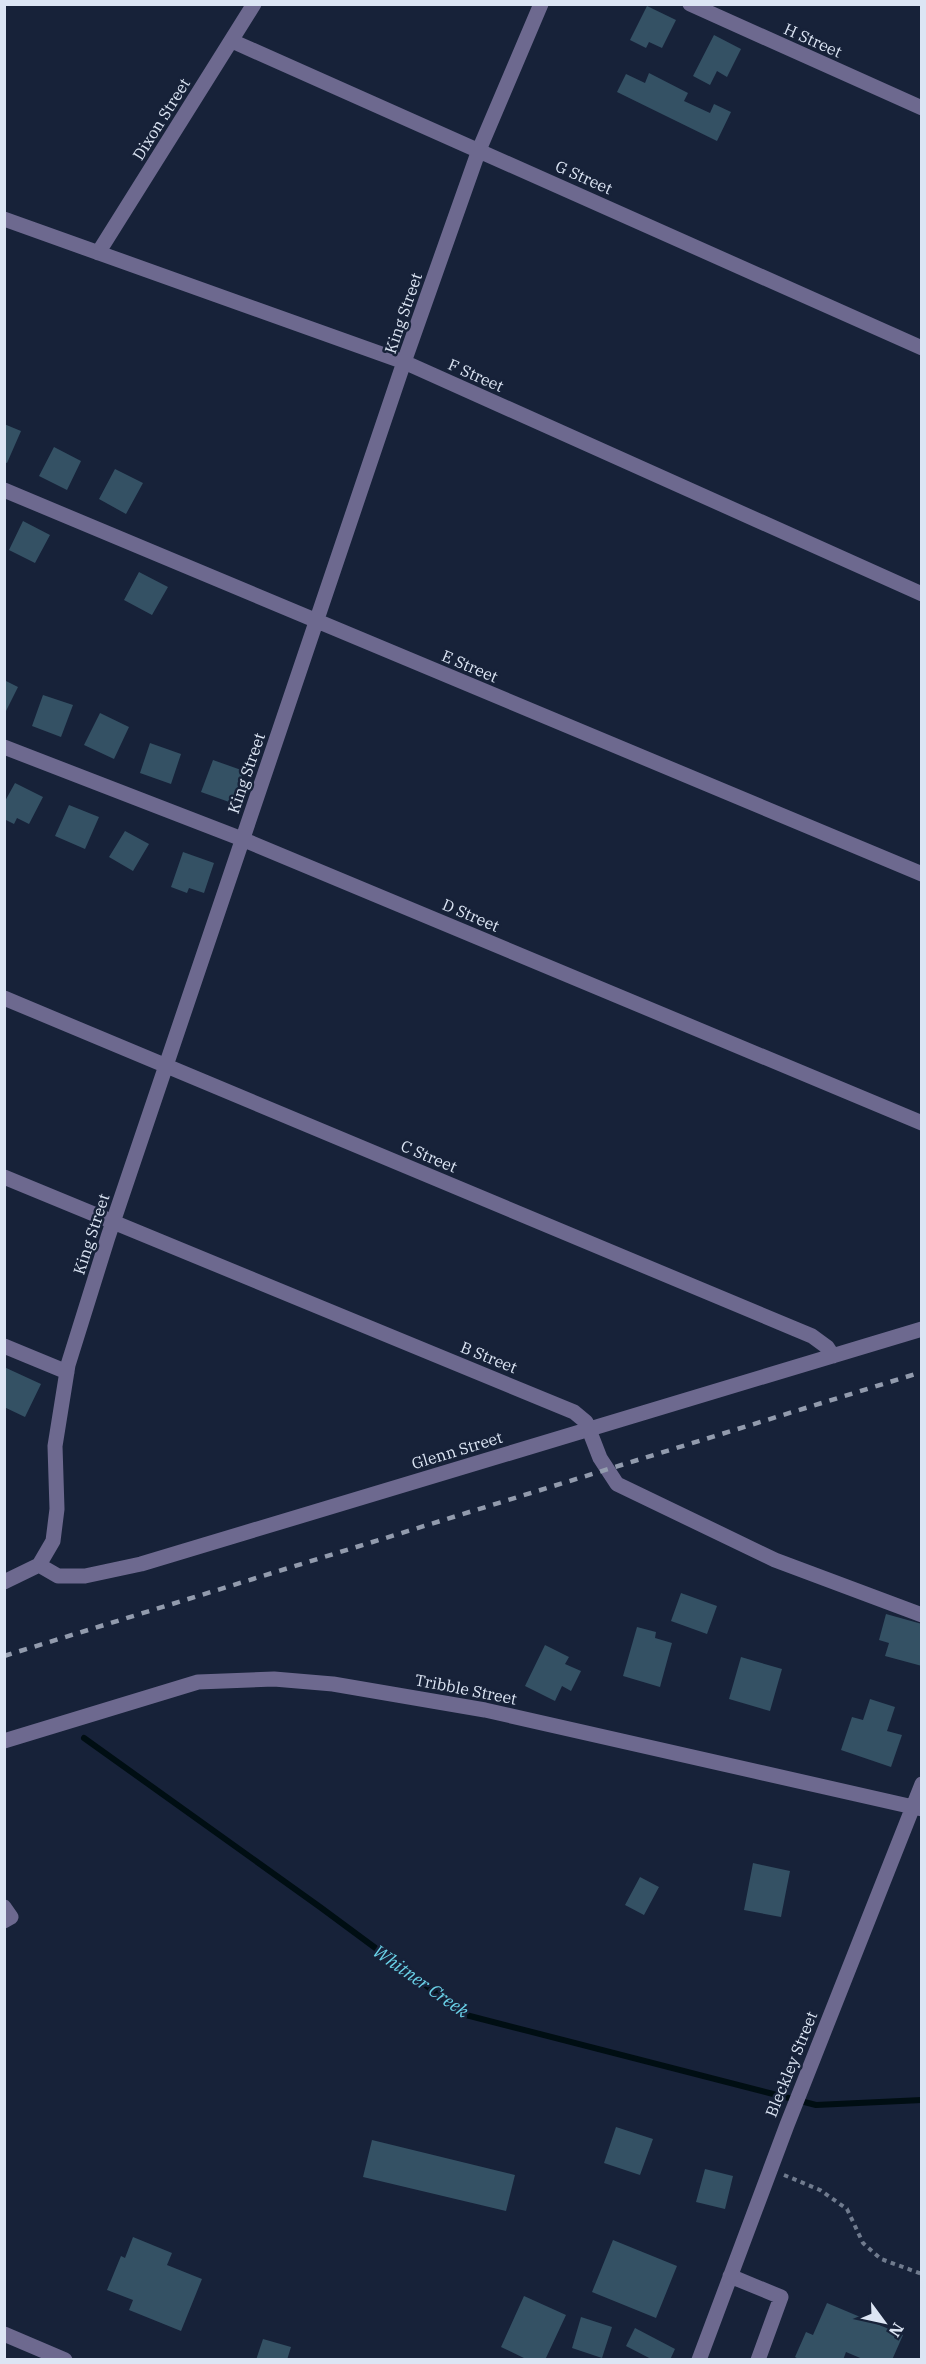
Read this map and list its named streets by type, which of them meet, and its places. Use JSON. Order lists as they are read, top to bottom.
{
  "streets": {
    "street": [
      "H Street",
      "Dixon Street",
      "G Street",
      "King Street",
      "F Street",
      "E Street",
      "D Street",
      "C Street",
      "B Street",
      "Glenn Street",
      "Tribble Street",
      "Bleckley Street"
    ]
  },
  "crossings": [
    ["Dixon Street", "G Street"],
    ["Dixon Street", "F Street"],
    ["G Street", "King Street"],
    ["King Street", "F Street"],
    ["King Street", "E Street"],
    ["King Street", "D Street"],
    ["King Street", "C Street"],
    ["King Street", "B Street"],
    ["King Street", "Glenn Street"],
    ["C Street", "Glenn Street"],
    ["B Street", "Glenn Street"],
    ["Tribble Street", "Bleckley Street"]
  ],
  "water": ["Whitner Creek"],
  "north": "bottom right"
}
